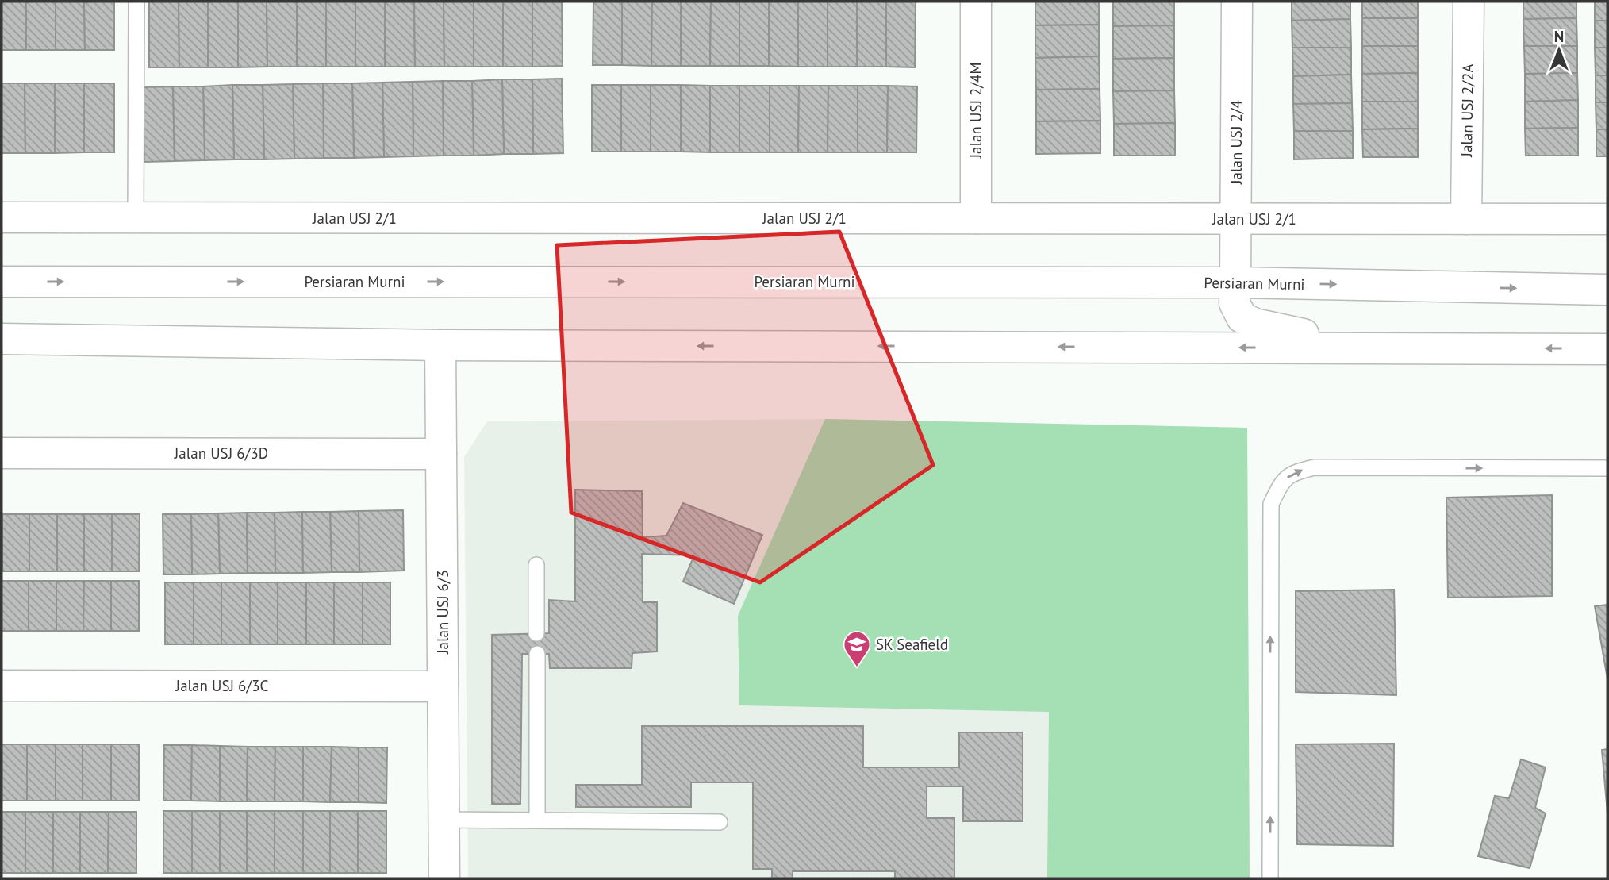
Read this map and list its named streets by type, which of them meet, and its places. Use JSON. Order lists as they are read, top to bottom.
{
  "streets": {
    "street": [
      "Jalan USJ 2/4M",
      "Jalan USJ 2/2A",
      "Jalan USJ 2/4",
      "Jalan USJ 2/1",
      "Persiaran Murni",
      "Jalan USJ 6/3D",
      "Jalan USJ 6/3",
      "Jalan USJ 6/3C"
    ]
  },
  "crossings": [
    ["Jalan USJ 2/4M", "Jalan USJ 2/1"],
    ["Jalan USJ 2/2A", "Jalan USJ 2/1"],
    ["Jalan USJ 2/4", "Jalan USJ 2/1"],
    ["Jalan USJ 2/4", "Persiaran Murni"],
    ["Jalan USJ 6/3D", "Jalan USJ 6/3"],
    ["Jalan USJ 6/3", "Jalan USJ 6/3C"]
  ],
  "places": {
    "school or university": ["SK Seafield"]
  },
  "north": "top"
}
